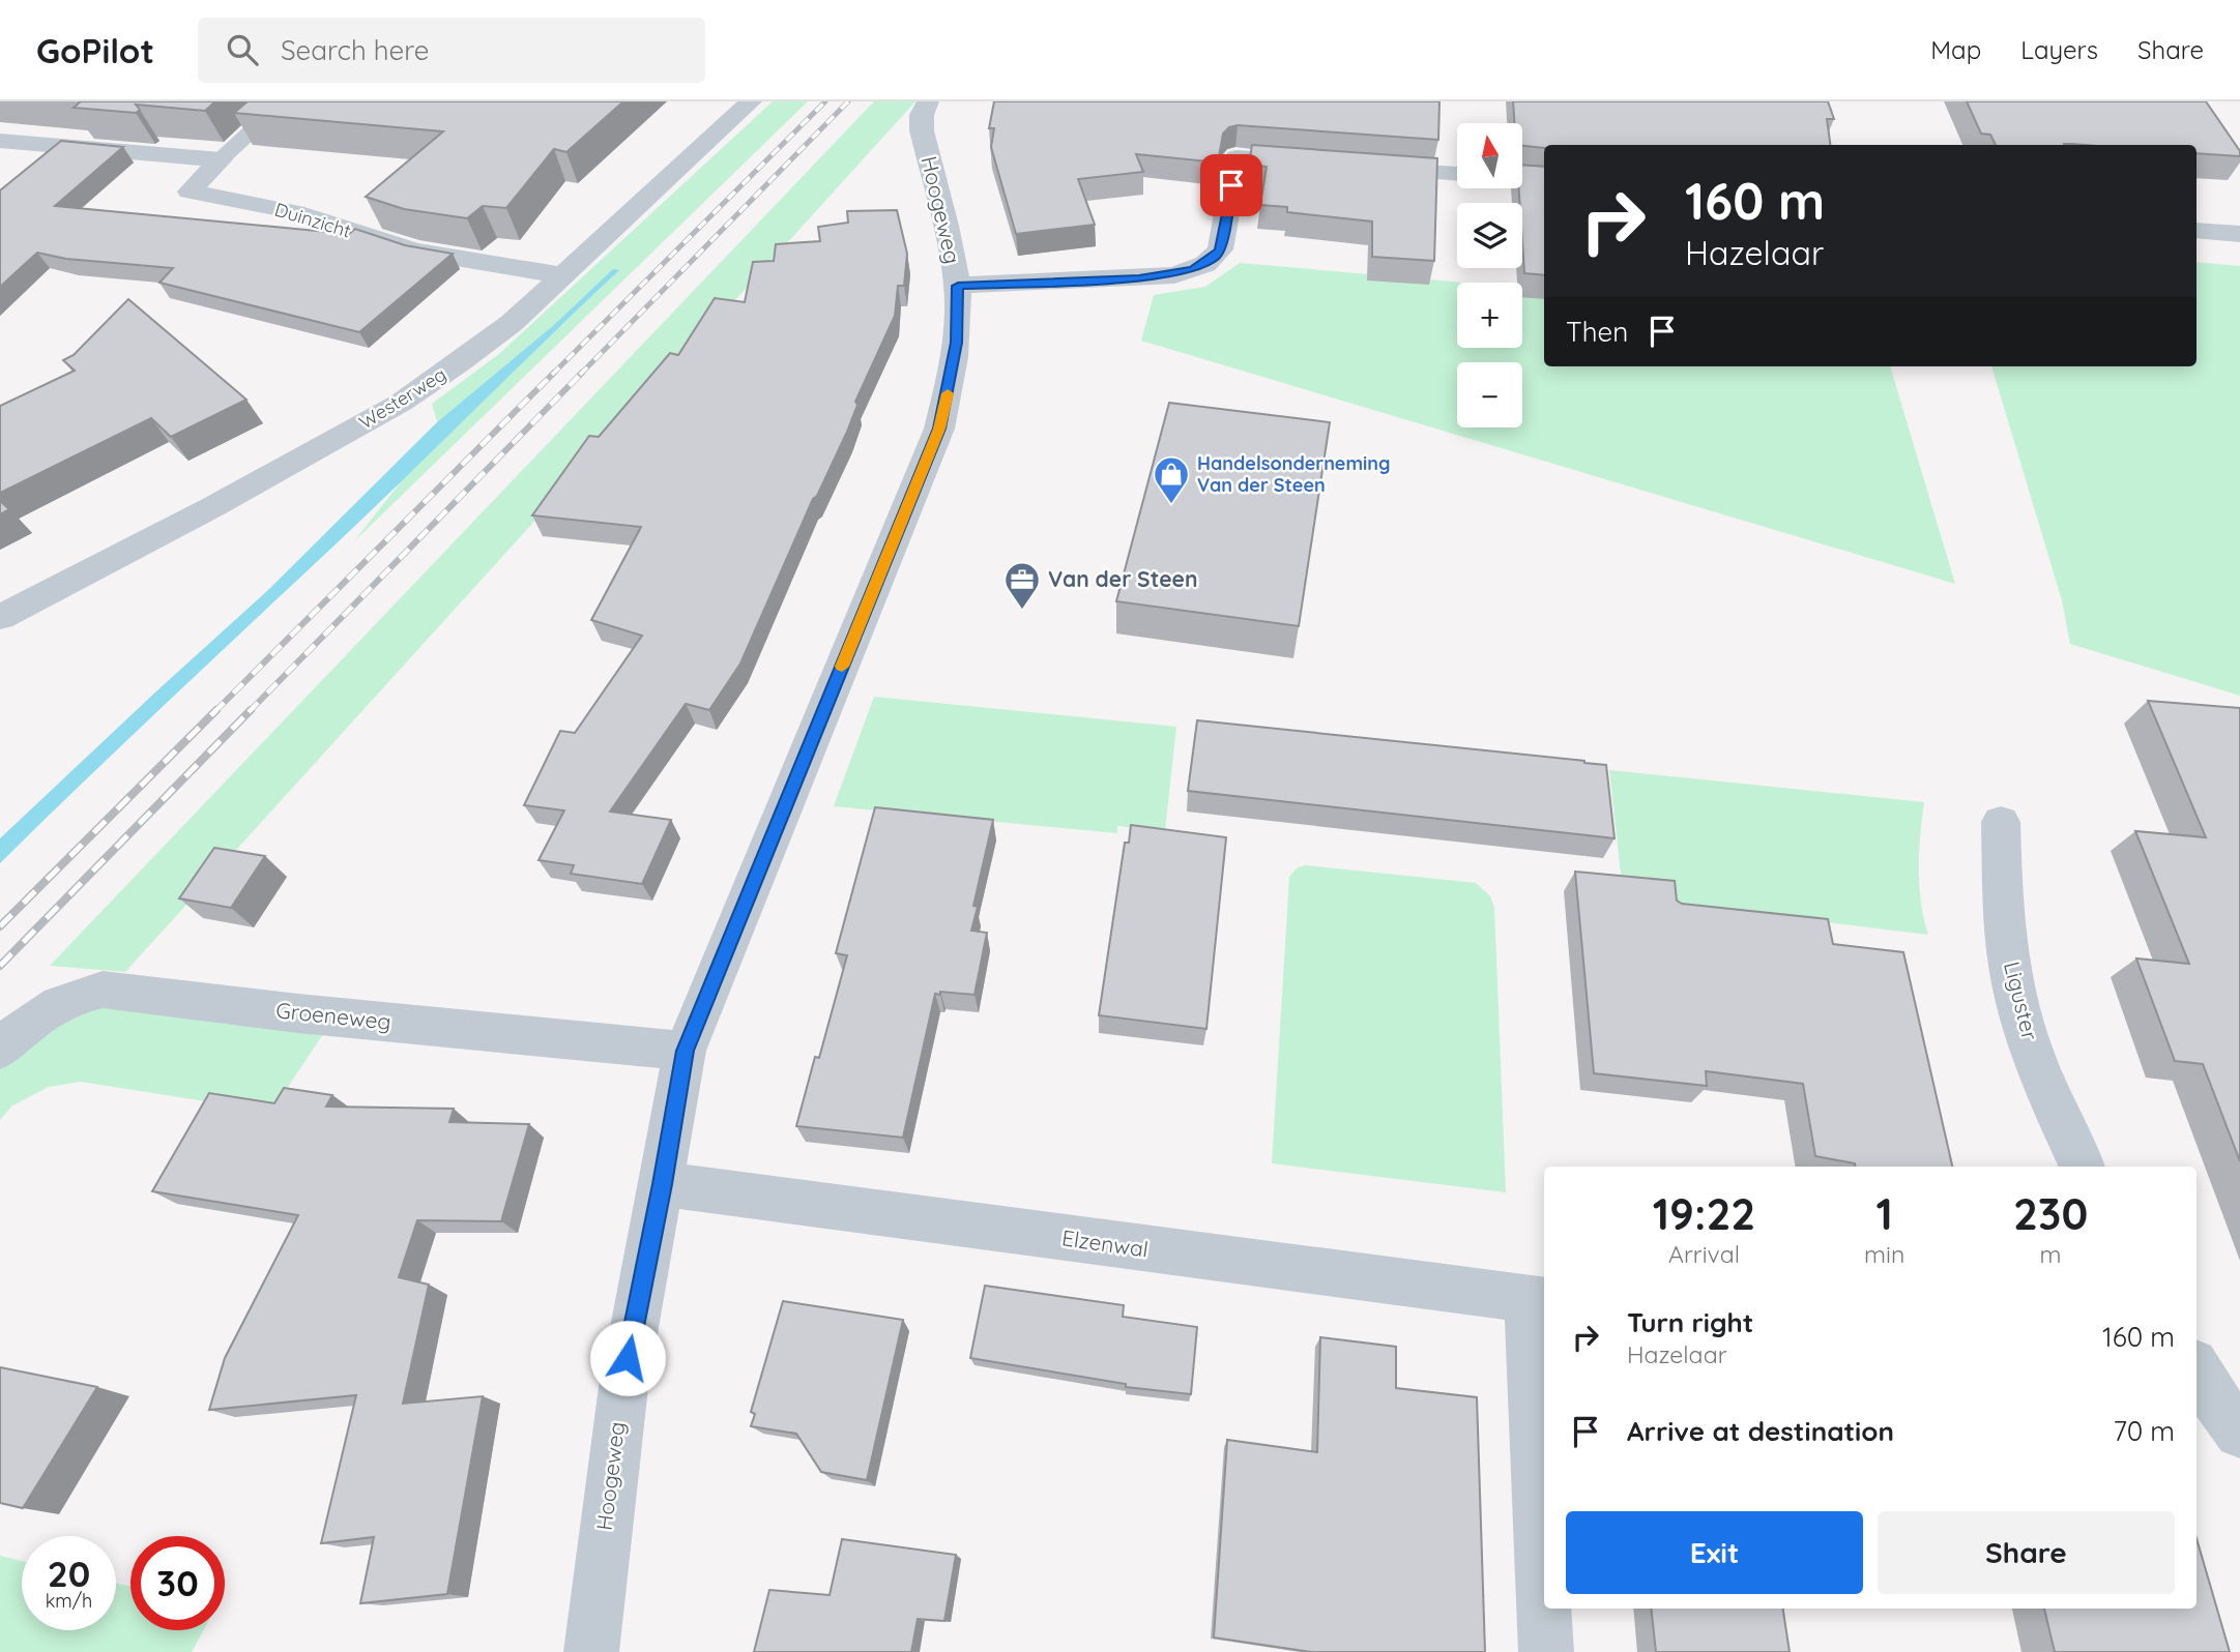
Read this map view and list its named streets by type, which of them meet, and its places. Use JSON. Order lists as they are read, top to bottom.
{
  "streets": {
    "street": [
      "Hoogeweg",
      "Duinzicht",
      "Westerweg",
      "Liguster",
      "Groeneweg",
      "Elzenwal"
    ]
  },
  "crossings": [
    ["Hoogeweg", "Groeneweg"],
    ["Hoogeweg", "Elzenwal"],
    ["Duinzicht", "Westerweg"]
  ],
  "places": {
    "shop": ["Handelsonderneming Van der Steen"],
    "office": ["Van der Steen"]
  },
  "north": "top",
  "page": {
    "header": "GoPilot",
    "search": "Search here",
    "nav": ["Map", "Layers", "Share"],
    "map_buttons": ["+", "−"],
    "turn": ["160 m", "Hazelaar"],
    "then": "Then",
    "eta": [
      "19:22",
      "Arrival",
      "1",
      "min",
      "230",
      "m"
    ],
    "list": [
      {
        "name": "Turn right",
        "note": "Hazelaar",
        "value": "160 m"
      },
      {
        "name": "Arrive at destination",
        "value": "70 m"
      }
    ],
    "buttons": ["Exit", "Share"],
    "speed": "20 km/h",
    "limit": "30"
  }
}
